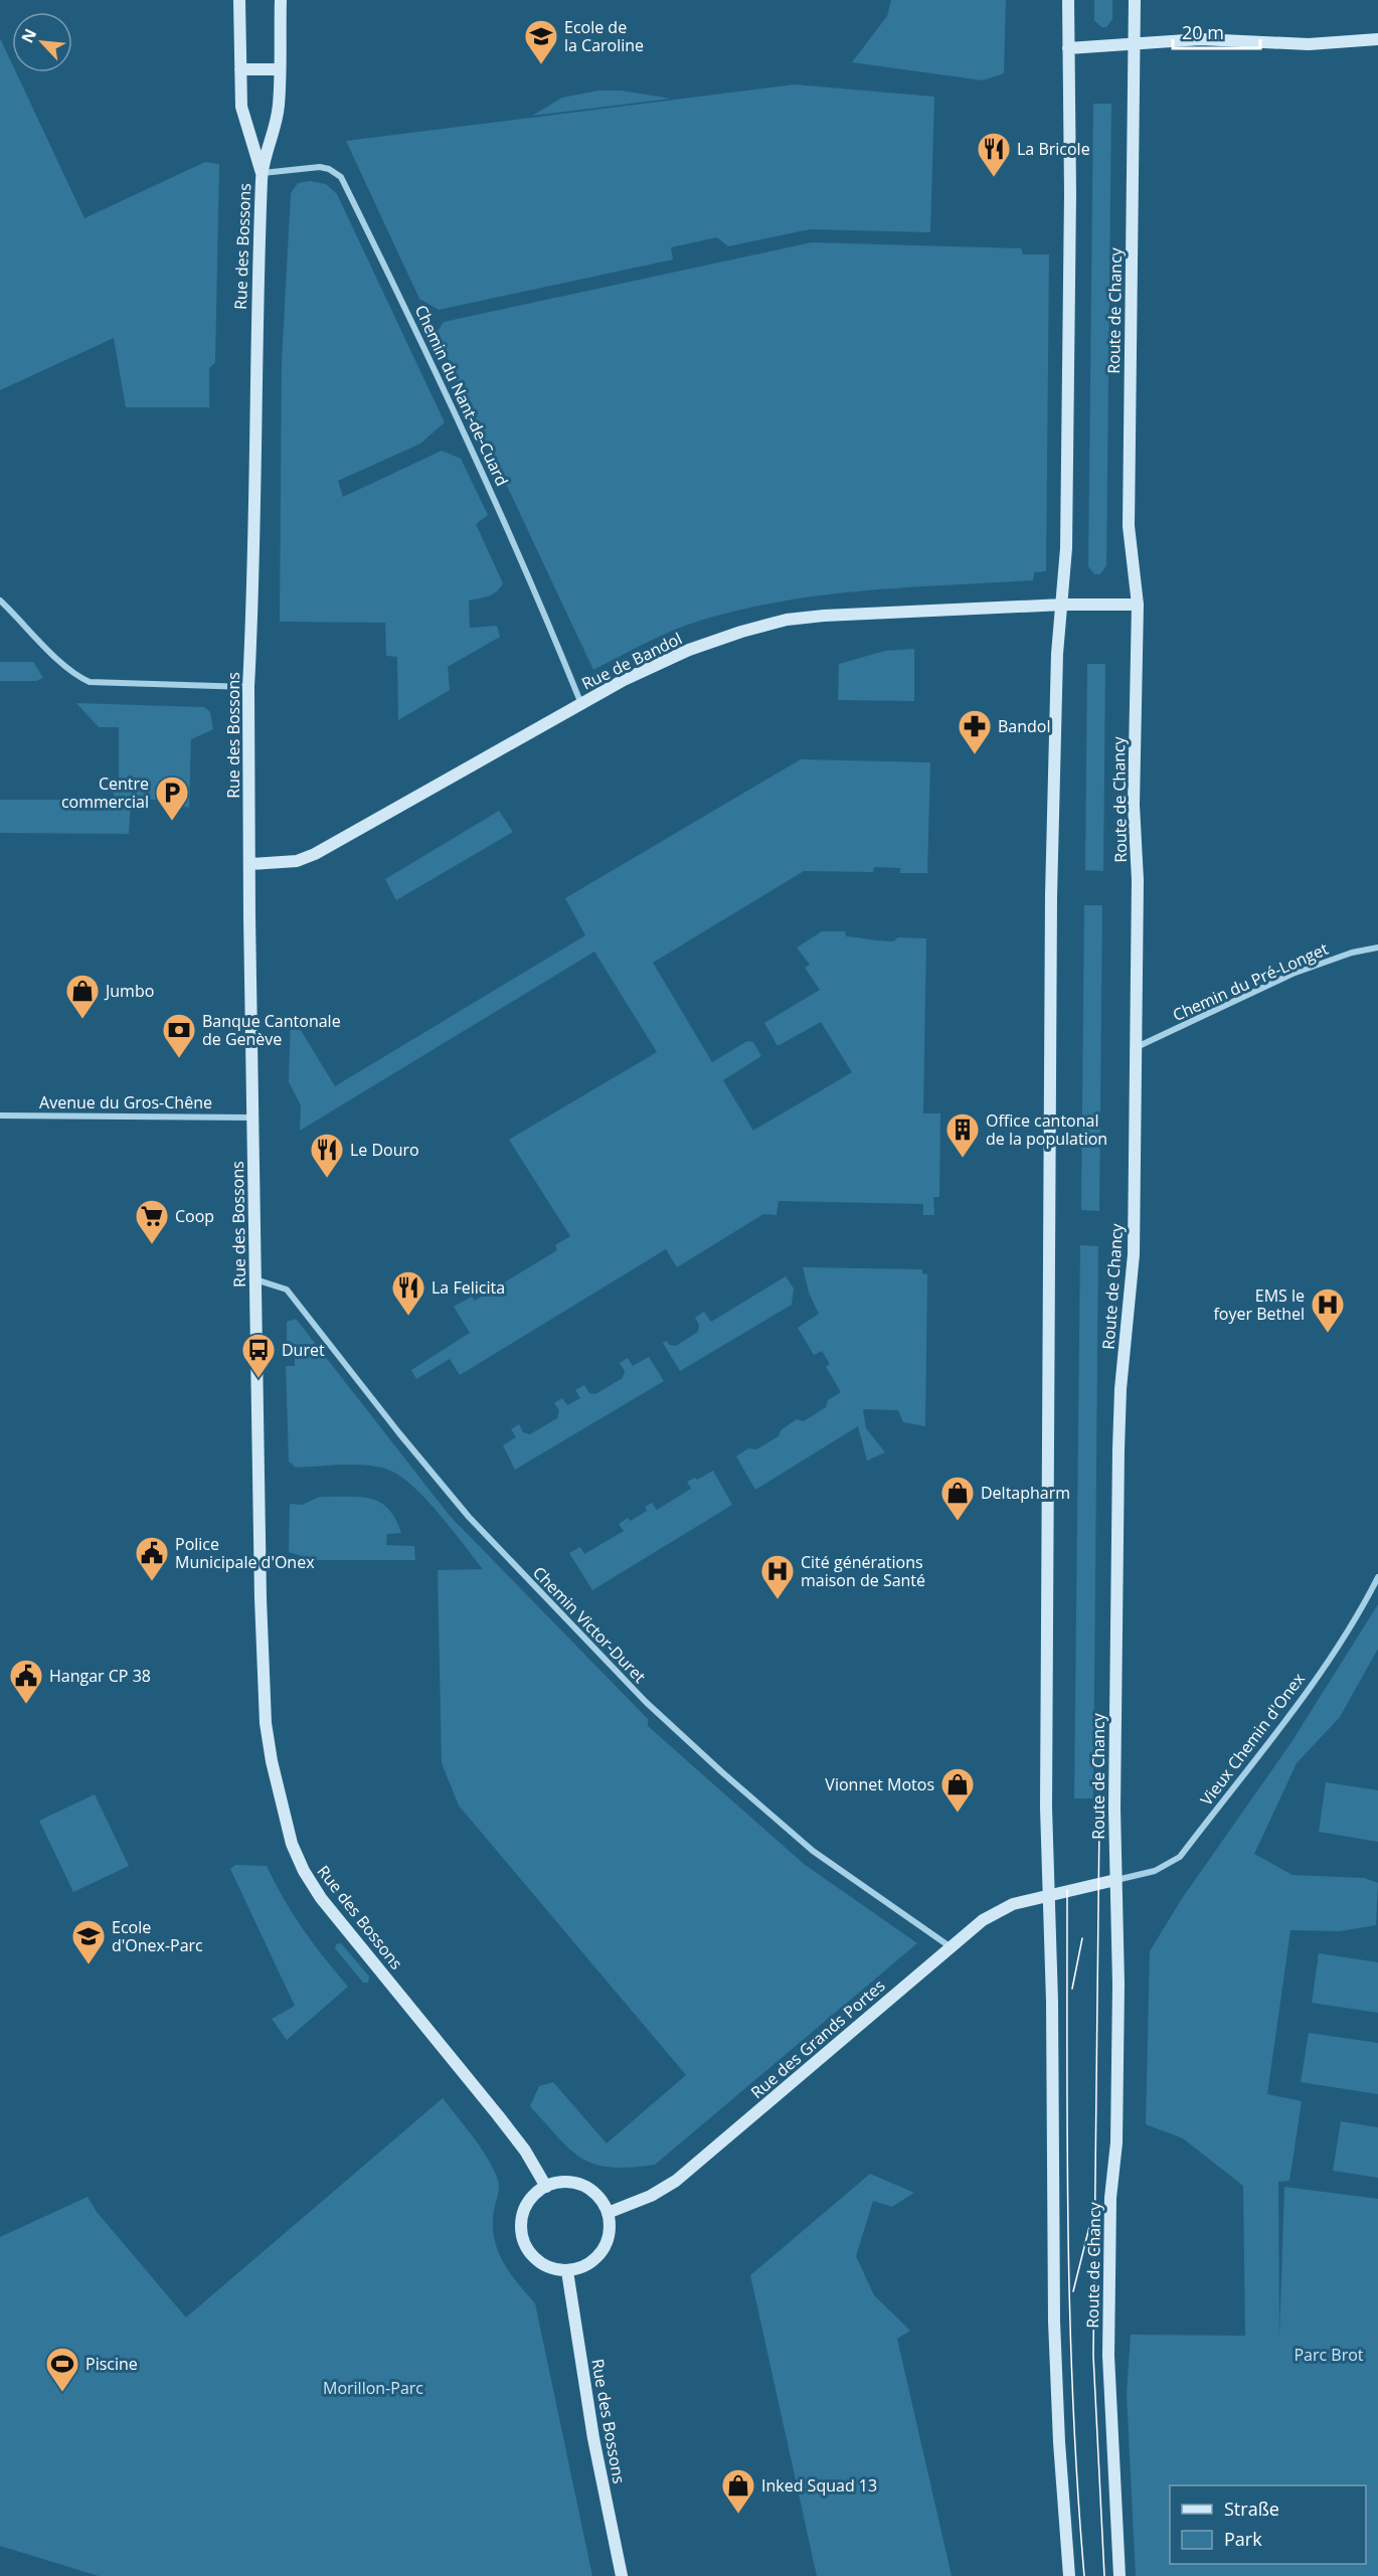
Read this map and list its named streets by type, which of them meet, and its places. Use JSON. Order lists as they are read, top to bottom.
{
  "streets": {
    "main road": [
      "Rue des Bossons",
      "Route de Chancy",
      "Rue de Bandol",
      "Rue des Grands Portes"
    ],
    "street": [
      "Chemin du Nant-de-Cuard",
      "Chemin du Pré-Longet",
      "Avenue du Gros-Chêne",
      "Chemin Victor-Duret",
      "Vieux Chemin d'Onex"
    ]
  },
  "crossings": [
    ["Rue des Bossons", "Chemin du Nant-de-Cuard"],
    ["Rue des Bossons", "Rue de Bandol"],
    ["Rue des Bossons", "Avenue du Gros-Chêne"],
    ["Rue des Bossons", "Chemin Victor-Duret"],
    ["Rue des Bossons", "Rue des Grands Portes"],
    ["Route de Chancy", "Rue de Bandol"],
    ["Route de Chancy", "Chemin du Pré-Longet"],
    ["Route de Chancy", "Vieux Chemin d'Onex"],
    ["Route de Chancy", "Rue des Grands Portes"],
    ["Chemin du Nant-de-Cuard", "Rue de Bandol"],
    ["Chemin Victor-Duret", "Rue des Grands Portes"],
    ["Vieux Chemin d'Onex", "Rue des Grands Portes"]
  ],
  "parks": ["Parc Brot", "Morillon-Parc"],
  "places": {
    "school or university": ["Ecole de la Caroline", "Ecole d'Onex-Parc"],
    "restaurant": ["La Bricole", "Le Douro", "La Felicita"],
    "pharmacy": ["Bandol"],
    "parking": ["Centre commercial"],
    "shop": [
      "Jumbo",
      "Deltapharm",
      "Vionnet Motos",
      "Inked Squad 13"
    ],
    "bank": ["Banque Cantonale de Genève"],
    "building": ["Office cantonal de la population"],
    "supermarket": ["Coop"],
    "hospital": ["EMS le foyer Bethel", "Cité générations maison de Santé"],
    "bus stop": ["Duret"],
    "public building": ["Police Municipale d'Onex", "Hangar CP 38"],
    "sports": ["Piscine"]
  },
  "legend": ["Straße", "Park"],
  "scale_bar": "20 m",
  "north": "top left"
}
